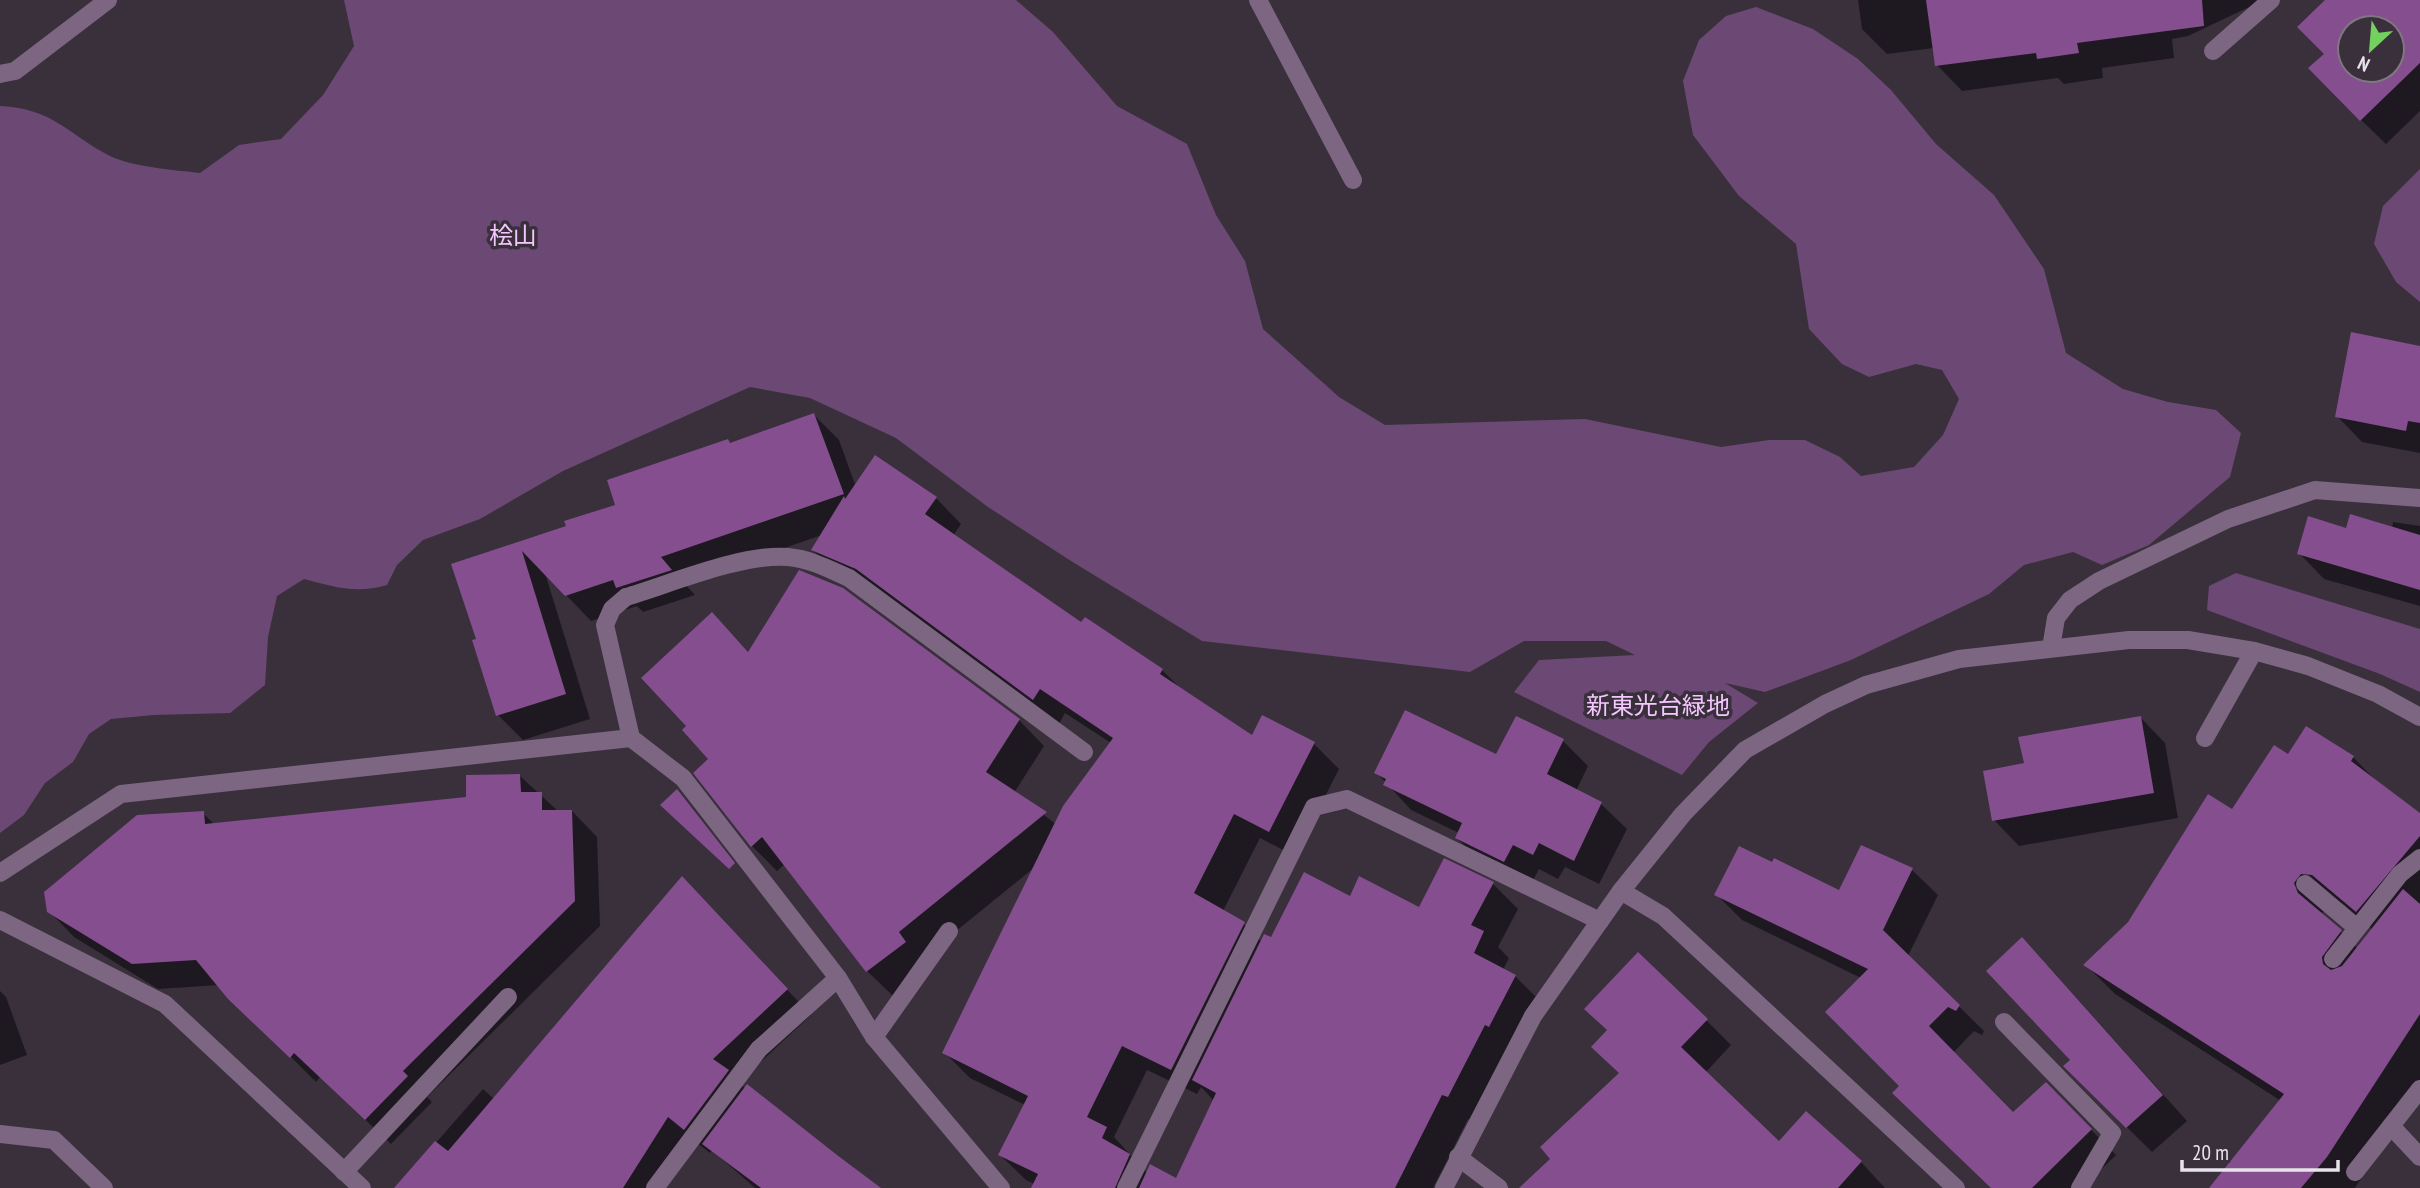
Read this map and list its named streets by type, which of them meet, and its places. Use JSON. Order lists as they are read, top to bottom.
{
  "parks": ["桧山", "新東光台緑地"],
  "scale_bar": "20 m",
  "north": "bottom left"
}
